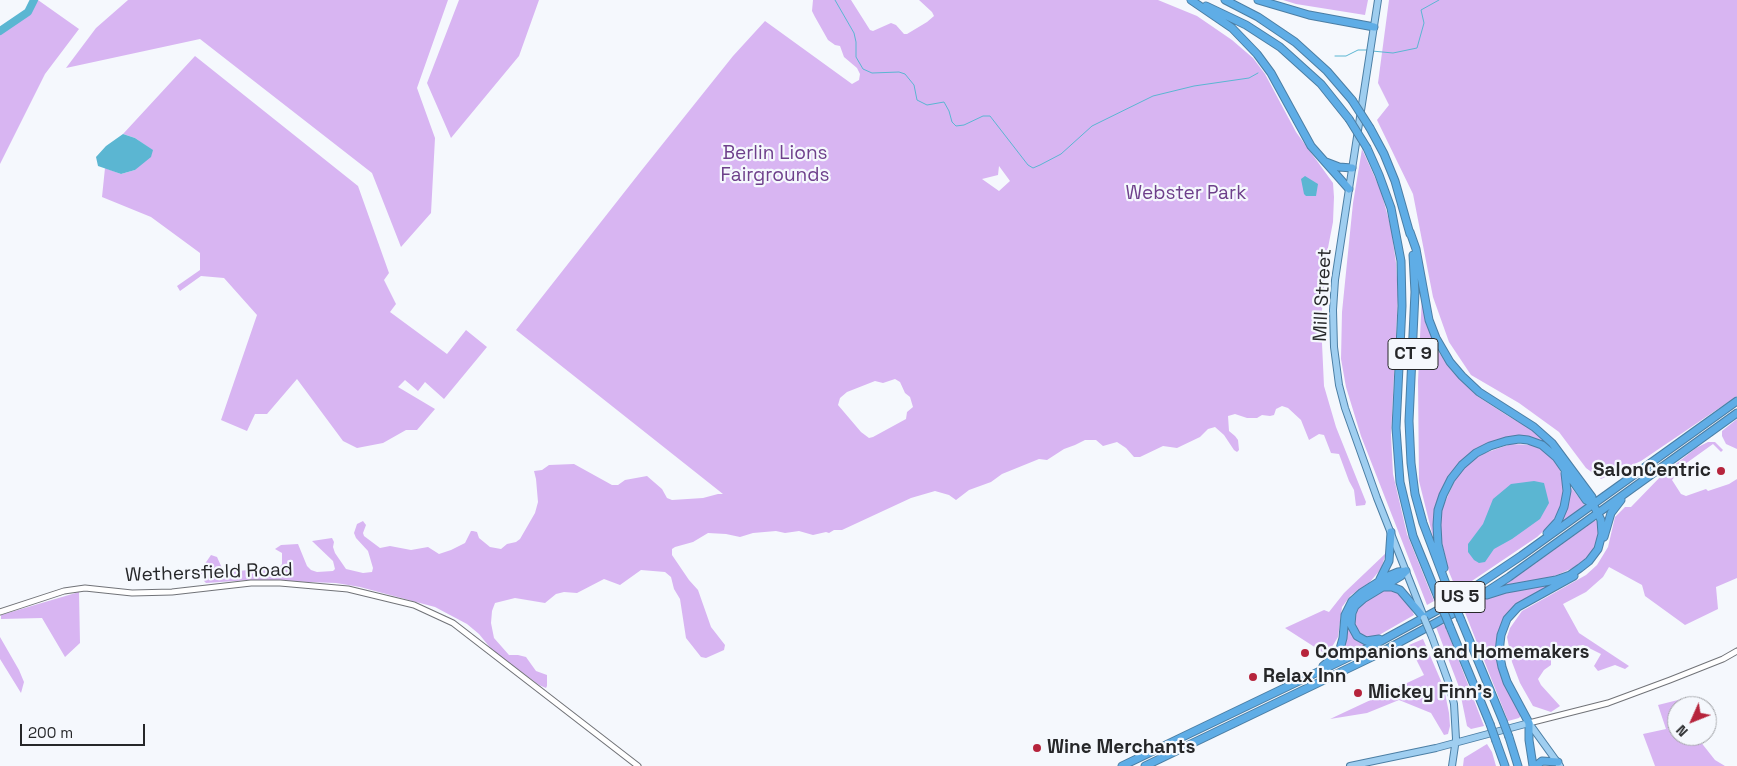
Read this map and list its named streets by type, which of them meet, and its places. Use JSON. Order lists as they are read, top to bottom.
{
  "streets": {
    "highway": ["CT 9", "US 5"],
    "main road": ["Mill Street"],
    "street": ["Wethersfield Road"]
  },
  "parks": ["Berlin Lions Fairgrounds", "Webster Park"],
  "places": [
    "SalonCentric",
    "Companions and Homemakers",
    "Relax Inn",
    "Mickey Finn's",
    "Wine Merchants"
  ],
  "scale_bar": "200 m",
  "north": "bottom left"
}
